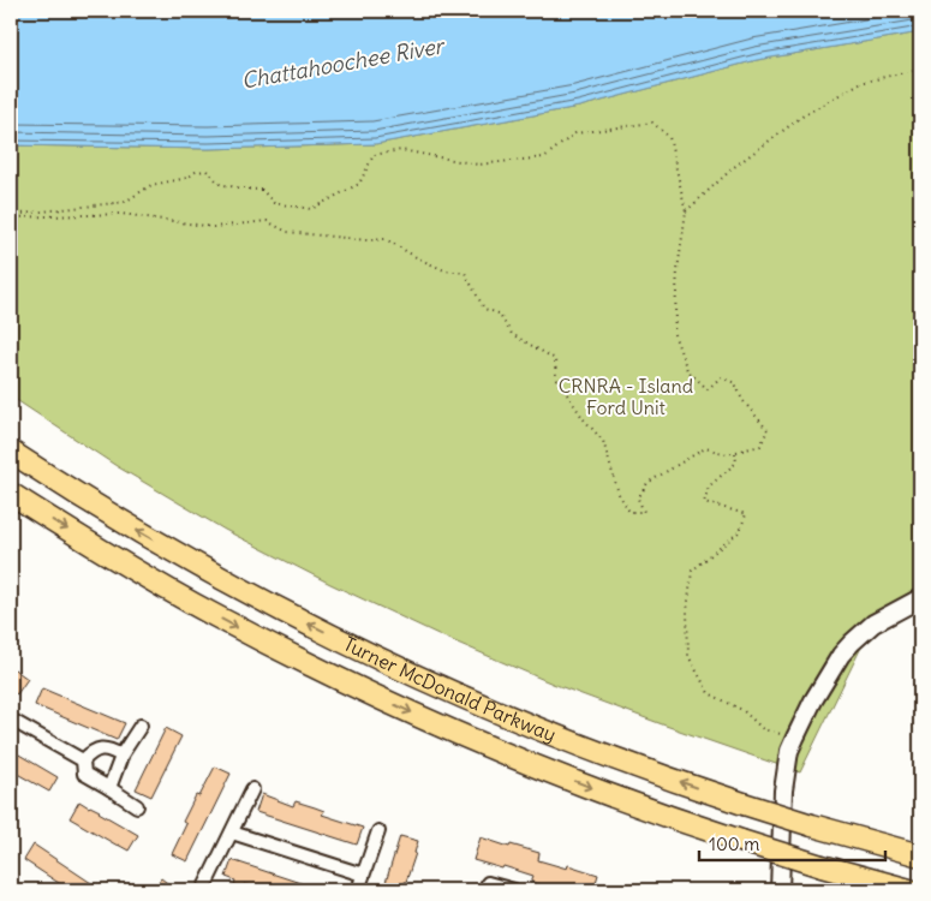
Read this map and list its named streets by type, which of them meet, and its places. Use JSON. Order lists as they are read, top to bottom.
{
  "streets": {
    "highway": ["Turner McDonald Parkway"]
  },
  "water": ["Chattahoochee River"],
  "parks": ["CRNRA - Island Ford Unit"],
  "scale_bar": "100 m"
}
